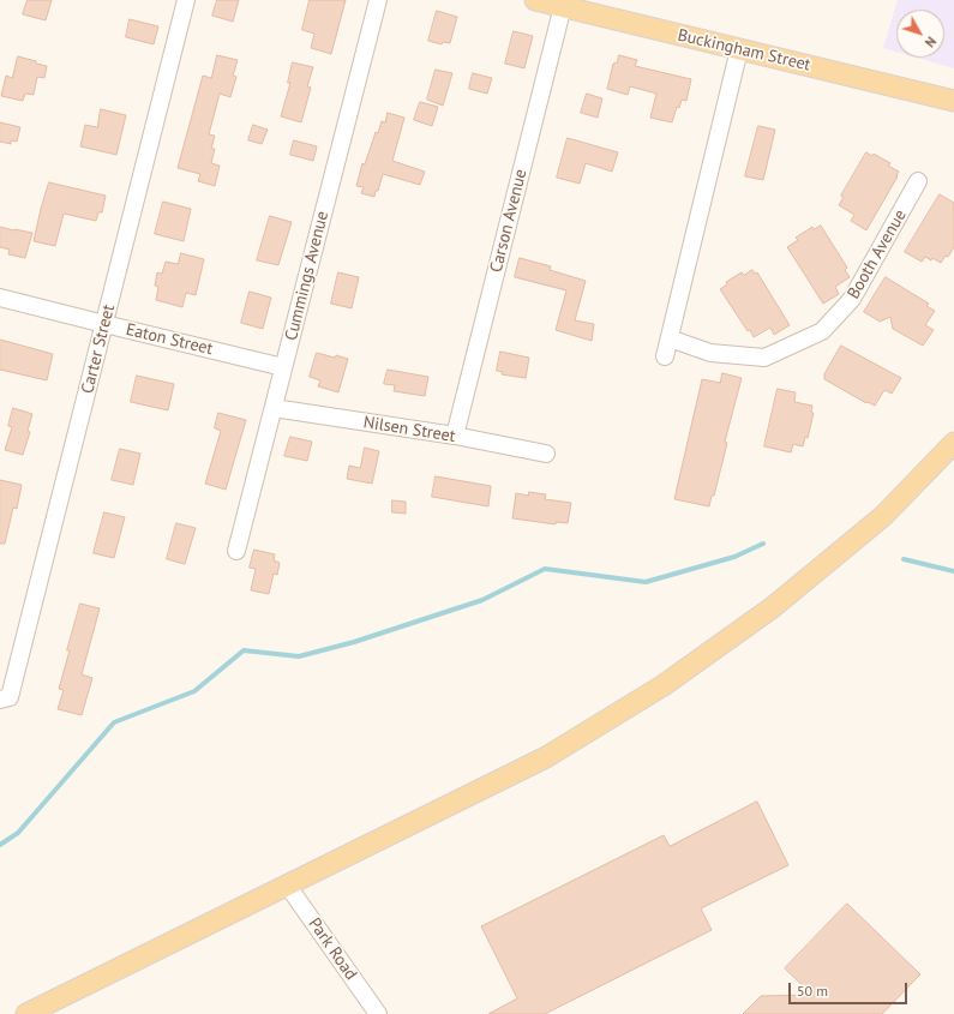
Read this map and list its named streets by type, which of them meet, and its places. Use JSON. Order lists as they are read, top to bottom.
{
  "streets": {
    "main road": ["Buckingham Street"],
    "street": [
      "Carson Avenue",
      "Booth Avenue",
      "Cummings Avenue",
      "Eaton Street",
      "Carter Street",
      "Nilsen Street",
      "Park Road"
    ]
  },
  "crossings": [
    ["Buckingham Street", "Carson Avenue"],
    ["Carson Avenue", "Nilsen Street"],
    ["Cummings Avenue", "Eaton Street"],
    ["Cummings Avenue", "Nilsen Street"],
    ["Eaton Street", "Carter Street"]
  ],
  "scale_bar": "50 m",
  "north": "bottom right"
}
